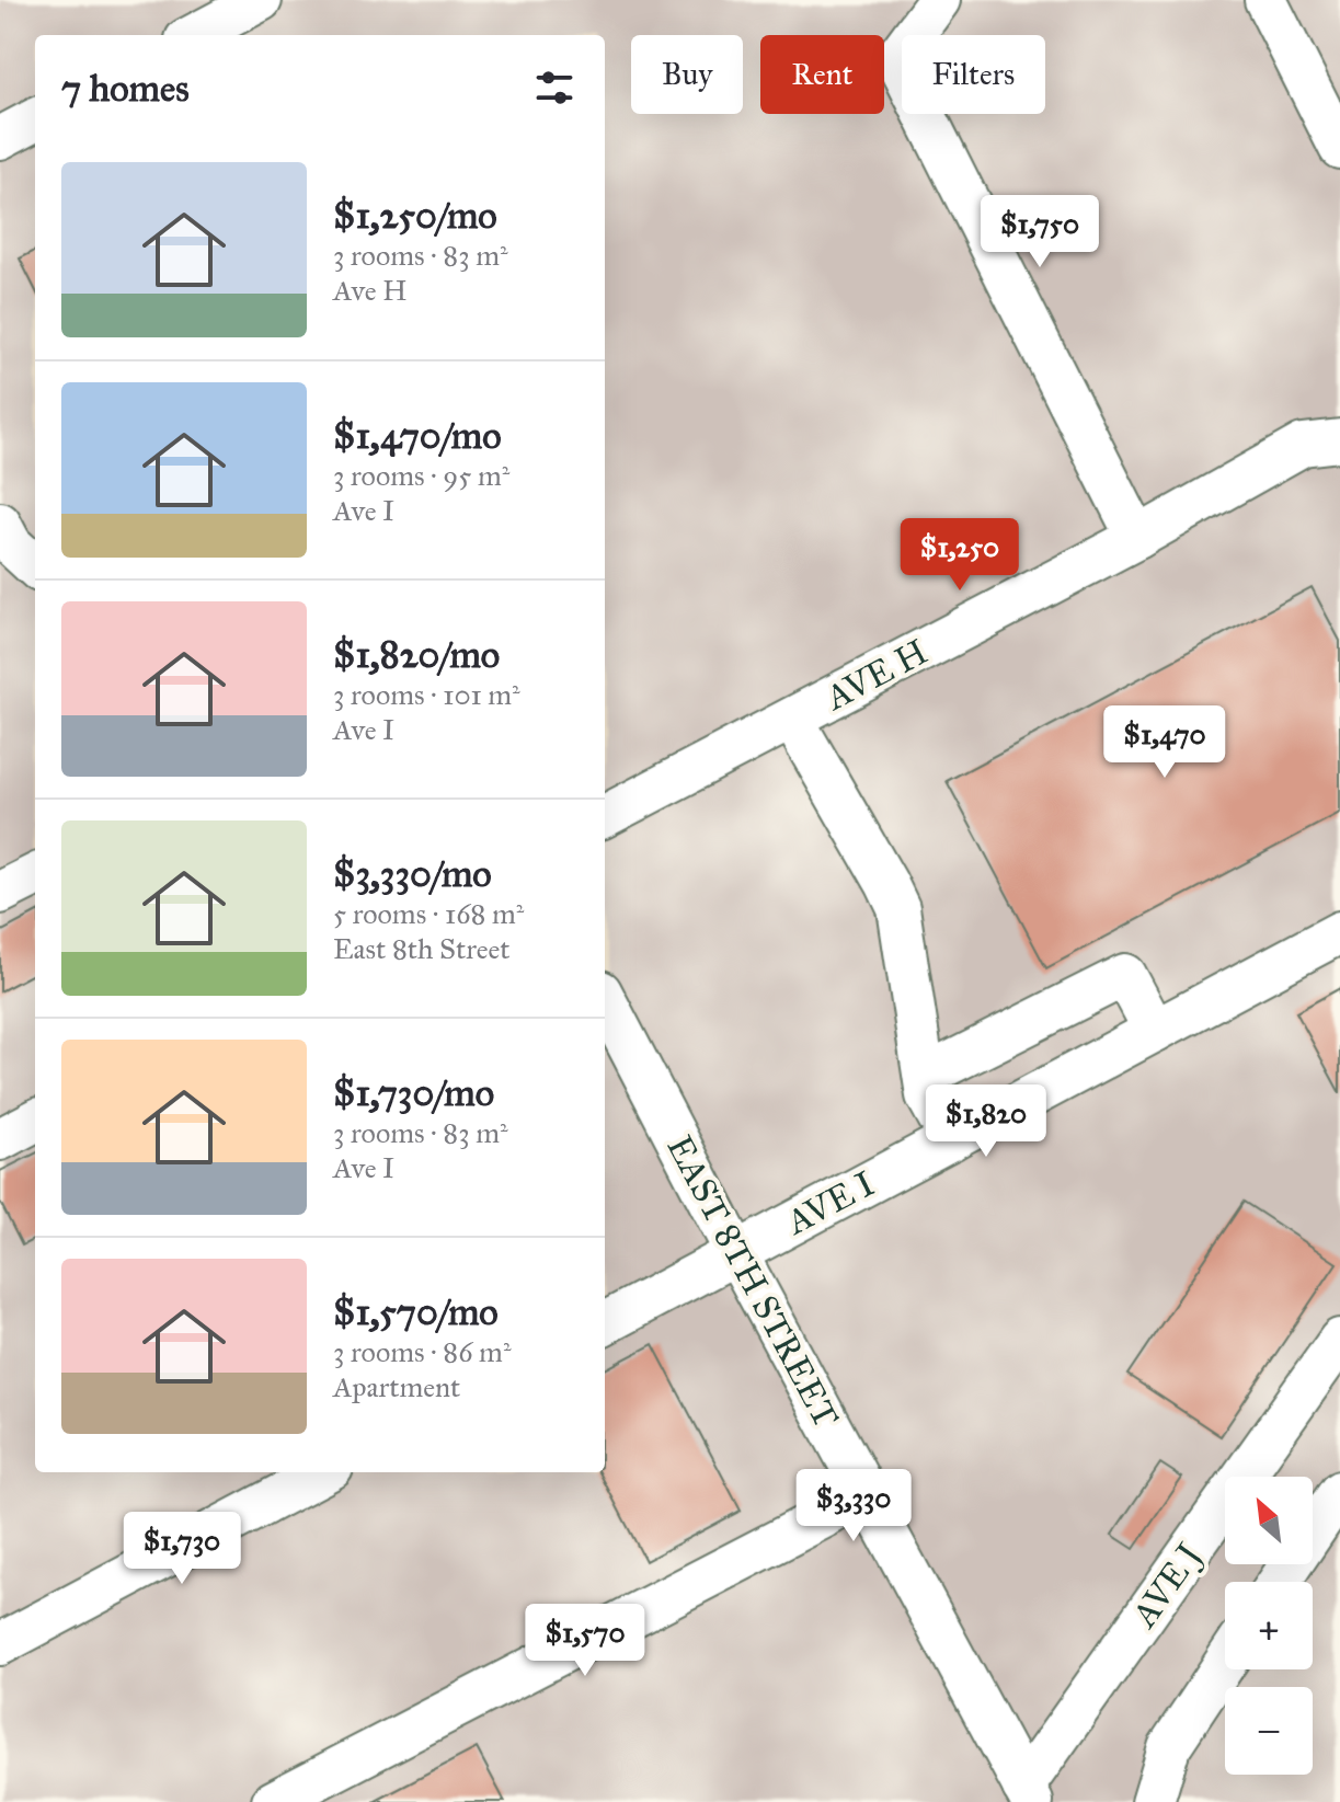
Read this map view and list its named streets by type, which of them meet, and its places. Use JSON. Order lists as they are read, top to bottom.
{
  "streets": {
    "street": [
      "AVE H",
      "AVE I",
      "EAST 8TH STREET",
      "AVE J"
    ]
  },
  "crossings": [
    ["AVE I", "EAST 8TH STREET"],
    ["EAST 8TH STREET", "AVE J"]
  ],
  "north": "top left",
  "page": {
    "chip": ["Buy", "Rent", "Filters"],
    "heading": "7 homes",
    "list": [
      {
        "name": "$1,250/mo",
        "note": "3 rooms · 83 m² · Ave H"
      },
      {
        "name": "$1,470/mo",
        "note": "3 rooms · 95 m² · Ave I"
      },
      {
        "name": "$1,820/mo",
        "note": "3 rooms · 101 m² · Ave I"
      },
      {
        "name": "$3,330/mo",
        "note": "5 rooms · 168 m² · East 8th Street"
      },
      {
        "name": "$1,730/mo",
        "note": "3 rooms · 83 m² · Ave I"
      },
      {
        "name": "$1,570/mo",
        "note": "3 rooms · 86 m² · Apartment"
      }
    ],
    "price": [
      "$1,750",
      "$1,250",
      "$1,470",
      "$1,820",
      "$3,330",
      "$1,730",
      "$1,570"
    ],
    "map_buttons": ["+", "−"]
  }
}
